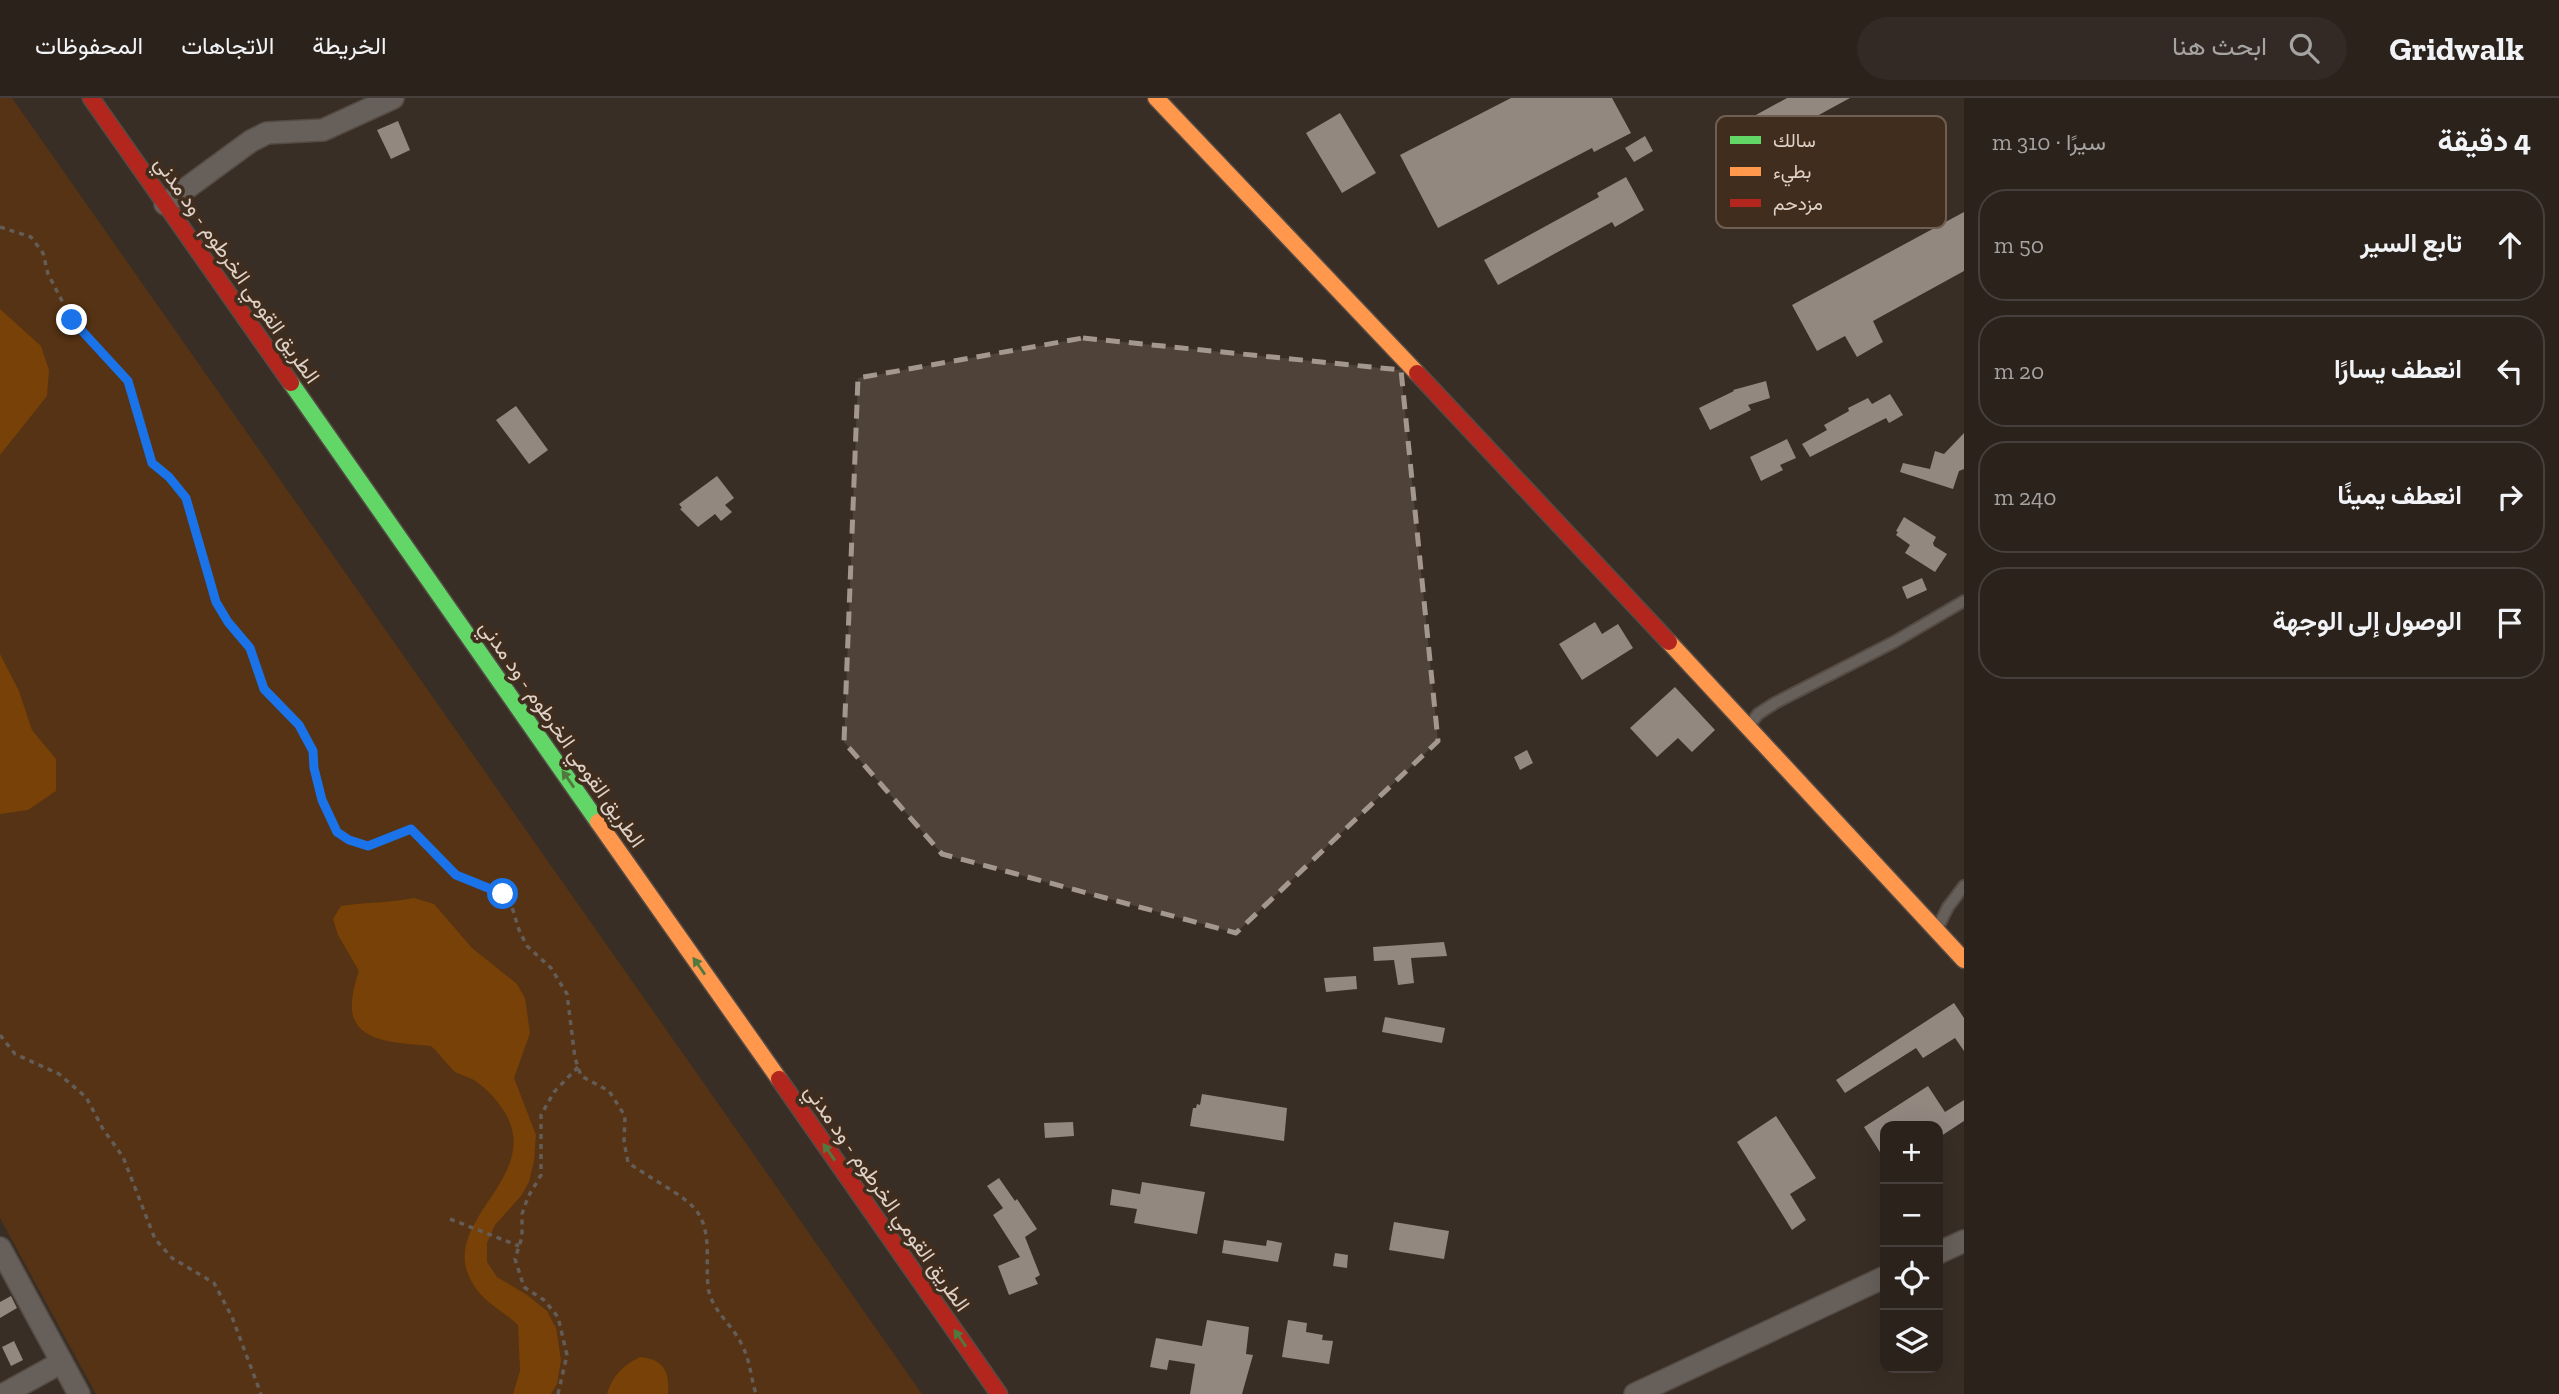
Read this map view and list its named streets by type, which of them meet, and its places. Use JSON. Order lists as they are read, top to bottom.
{
  "streets": {
    "main road": ["الطريق القومي الخرطوم - ود مدني"]
  },
  "one_way": ["الطريق القومي الخرطوم - ود مدني"],
  "legend": ["سالك", "بطيء", "مزدحم"],
  "page": {
    "header": "Gridwalk",
    "search": "ابحث هنا",
    "nav": ["الخريطة", "الاتجاهات", "المحفوظات"],
    "heading": ["4 دقيقة", "سيرًا · 310 m"],
    "list": [
      ["تابع السير", "50 m"],
      ["انعطف يسارًا", "20 m"],
      ["انعطف يمينًا", "240 m"],
      "الوصول إلى الوجهة"
    ],
    "map_buttons": ["+", "−"]
  }
}
